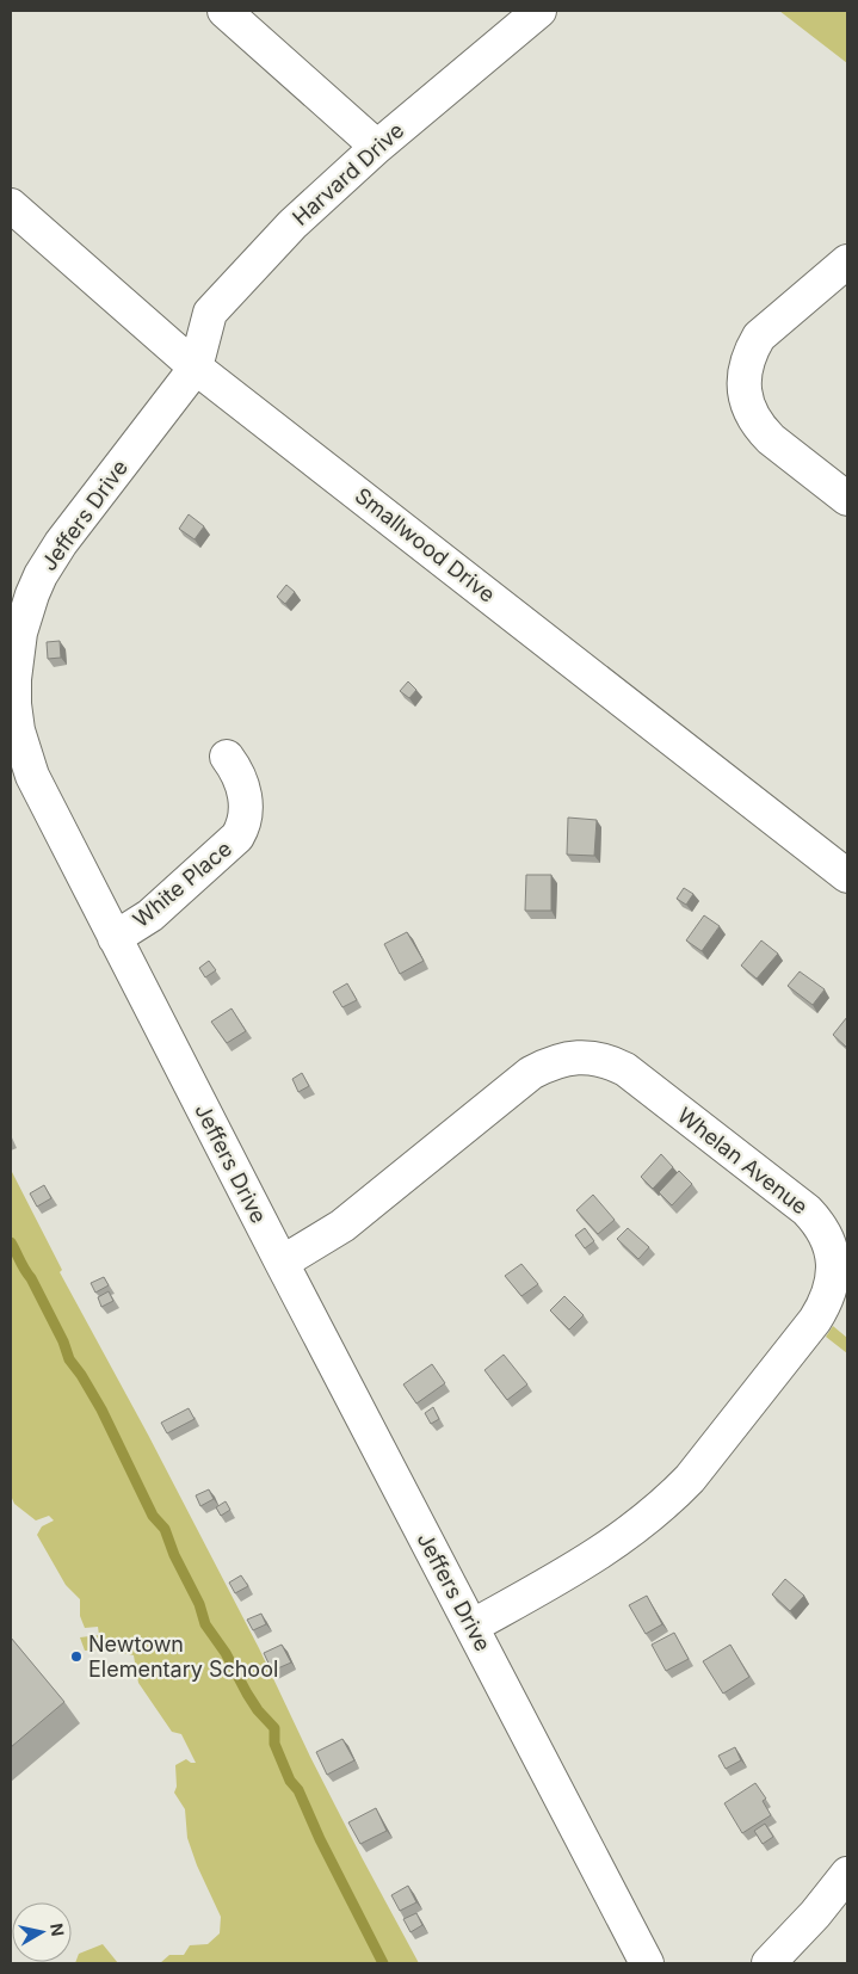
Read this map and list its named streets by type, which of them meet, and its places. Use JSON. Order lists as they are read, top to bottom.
{
  "streets": {
    "street": [
      "Harvard Drive",
      "Jeffers Drive",
      "Smallwood Drive",
      "White Place",
      "Whelan Avenue"
    ]
  },
  "crossings": [
    ["Harvard Drive", "Jeffers Drive"],
    ["Harvard Drive", "Smallwood Drive"],
    ["Jeffers Drive", "Smallwood Drive"],
    ["Jeffers Drive", "White Place"],
    ["Jeffers Drive", "Whelan Avenue"]
  ],
  "places": ["Newtown Elementary School"],
  "north": "right"
}
